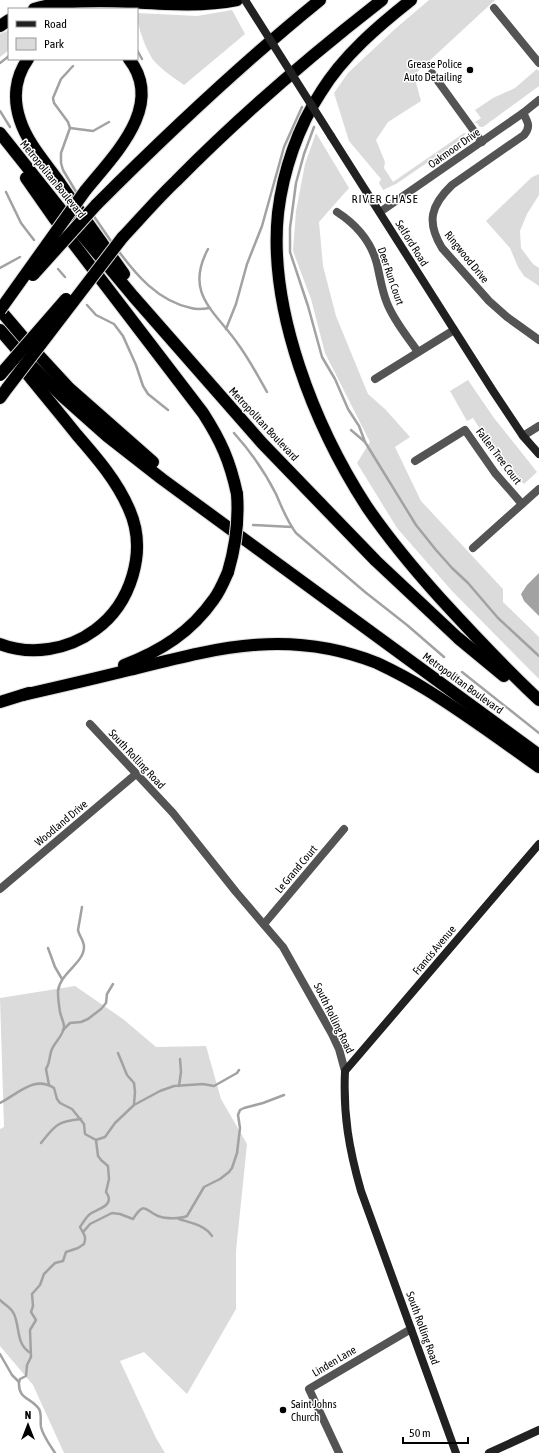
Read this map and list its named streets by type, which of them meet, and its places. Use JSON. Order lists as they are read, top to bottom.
{
  "streets": {
    "highway": ["Metropolitan Boulevard"],
    "street": [
      "Oakmoor Drive",
      "Selford Road",
      "Ringwood Drive",
      "Deer Run Court",
      "Fallen Tree Court",
      "South Rolling Road",
      "Woodland Drive",
      "Le Grand Court",
      "Francis Avenue",
      "Linden Lane"
    ]
  },
  "crossings": [
    ["Oakmoor Drive", "Selford Road"],
    ["Oakmoor Drive", "Ringwood Drive"],
    ["South Rolling Road", "Woodland Drive"],
    ["South Rolling Road", "Le Grand Court"],
    ["South Rolling Road", "Francis Avenue"],
    ["South Rolling Road", "Linden Lane"]
  ],
  "districts": ["RIVER CHASE"],
  "places": ["Grease Police Auto Detailing", "Saint Johns Church"],
  "legend": ["Road", "Park"],
  "scale_bar": "50 m",
  "north": "top"
}
